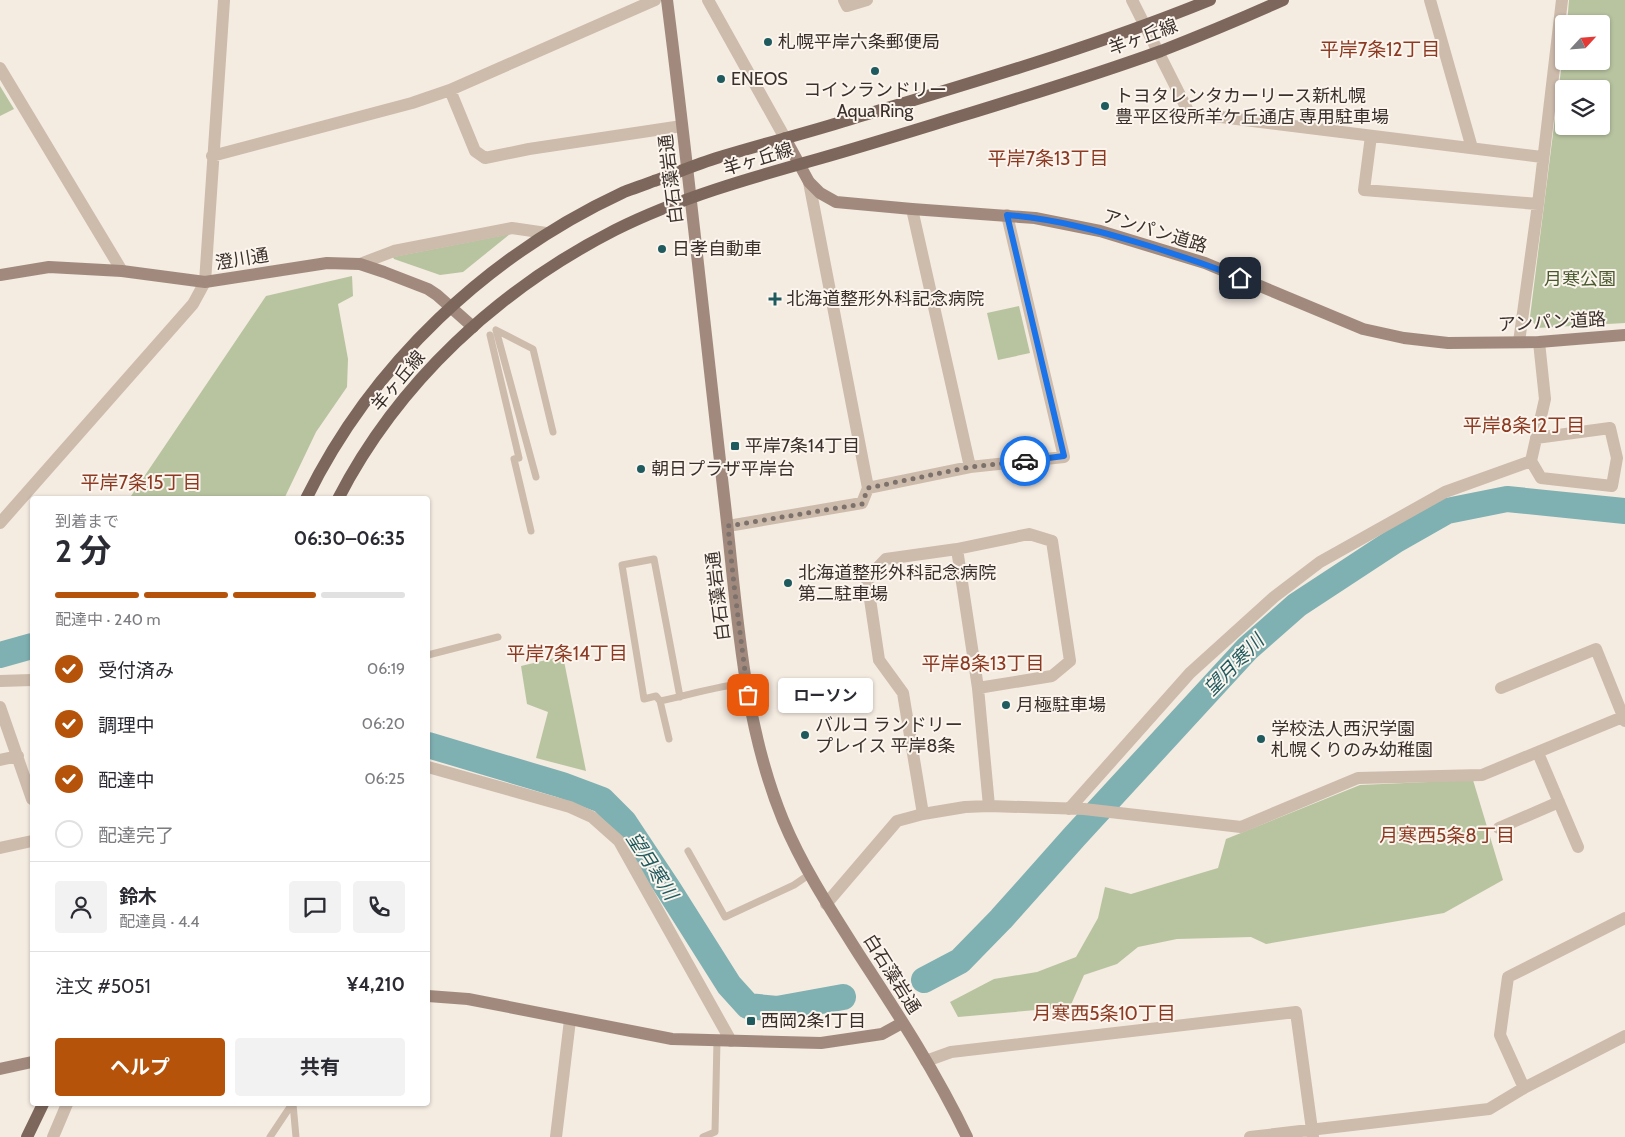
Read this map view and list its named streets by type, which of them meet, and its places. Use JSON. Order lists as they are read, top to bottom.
{
  "streets": {
    "main road": ["羊ヶ丘線"],
    "street": ["白石藻岩通", "アンパン道路", "澄川通"]
  },
  "crossings": [
    ["羊ヶ丘線", "白石藻岩通"],
    ["羊ヶ丘線", "アンパン道路"],
    ["羊ヶ丘線", "澄川通"]
  ],
  "districts": [
    "平岸7条12丁目",
    "平岸7条13丁目",
    "平岸8条12丁目",
    "平岸7条15丁目",
    "平岸7条14丁目",
    "平岸8条13丁目",
    "月寒西5条8丁目",
    "月寒西5条10丁目"
  ],
  "water": ["望月寒川"],
  "parks": ["月寒公園"],
  "places": {
    "other": [
      "札幌平岸六条郵便局",
      "コインランドリー Aqua Ring",
      "ENEOS",
      "トヨタレンタカーリース新札幌 豊平区役所羊ケ丘通店 専用駐車場",
      "日孝自動車",
      "朝日プラザ平岸台",
      "北海道整形外科記念病院 第二駐車場",
      "ローソン",
      "月極駐車場",
      "バルコ ランドリー プレイス 平岸8条",
      "学校法人西沢学園 札幌くりのみ幼稚園"
    ],
    "health": ["北海道整形外科記念病院"],
    "transit": ["平岸7条14丁目", "西岡2条1丁目"]
  },
  "north": "top right",
  "page": {
    "heading": ["2 分", "到着まで", "06:30–06:35"],
    "panel": [
      "鈴木",
      "配達員 · 4.4",
      "注文 #5051",
      "¥4,210"
    ],
    "bar": "配達中 · 240 m",
    "list": [
      ["受付済み", "06:19"],
      ["調理中", "06:20"],
      ["配達中", "06:25"],
      "配達完了"
    ],
    "bubble": "ローソン",
    "buttons": ["ヘルプ", "共有"]
  }
}
